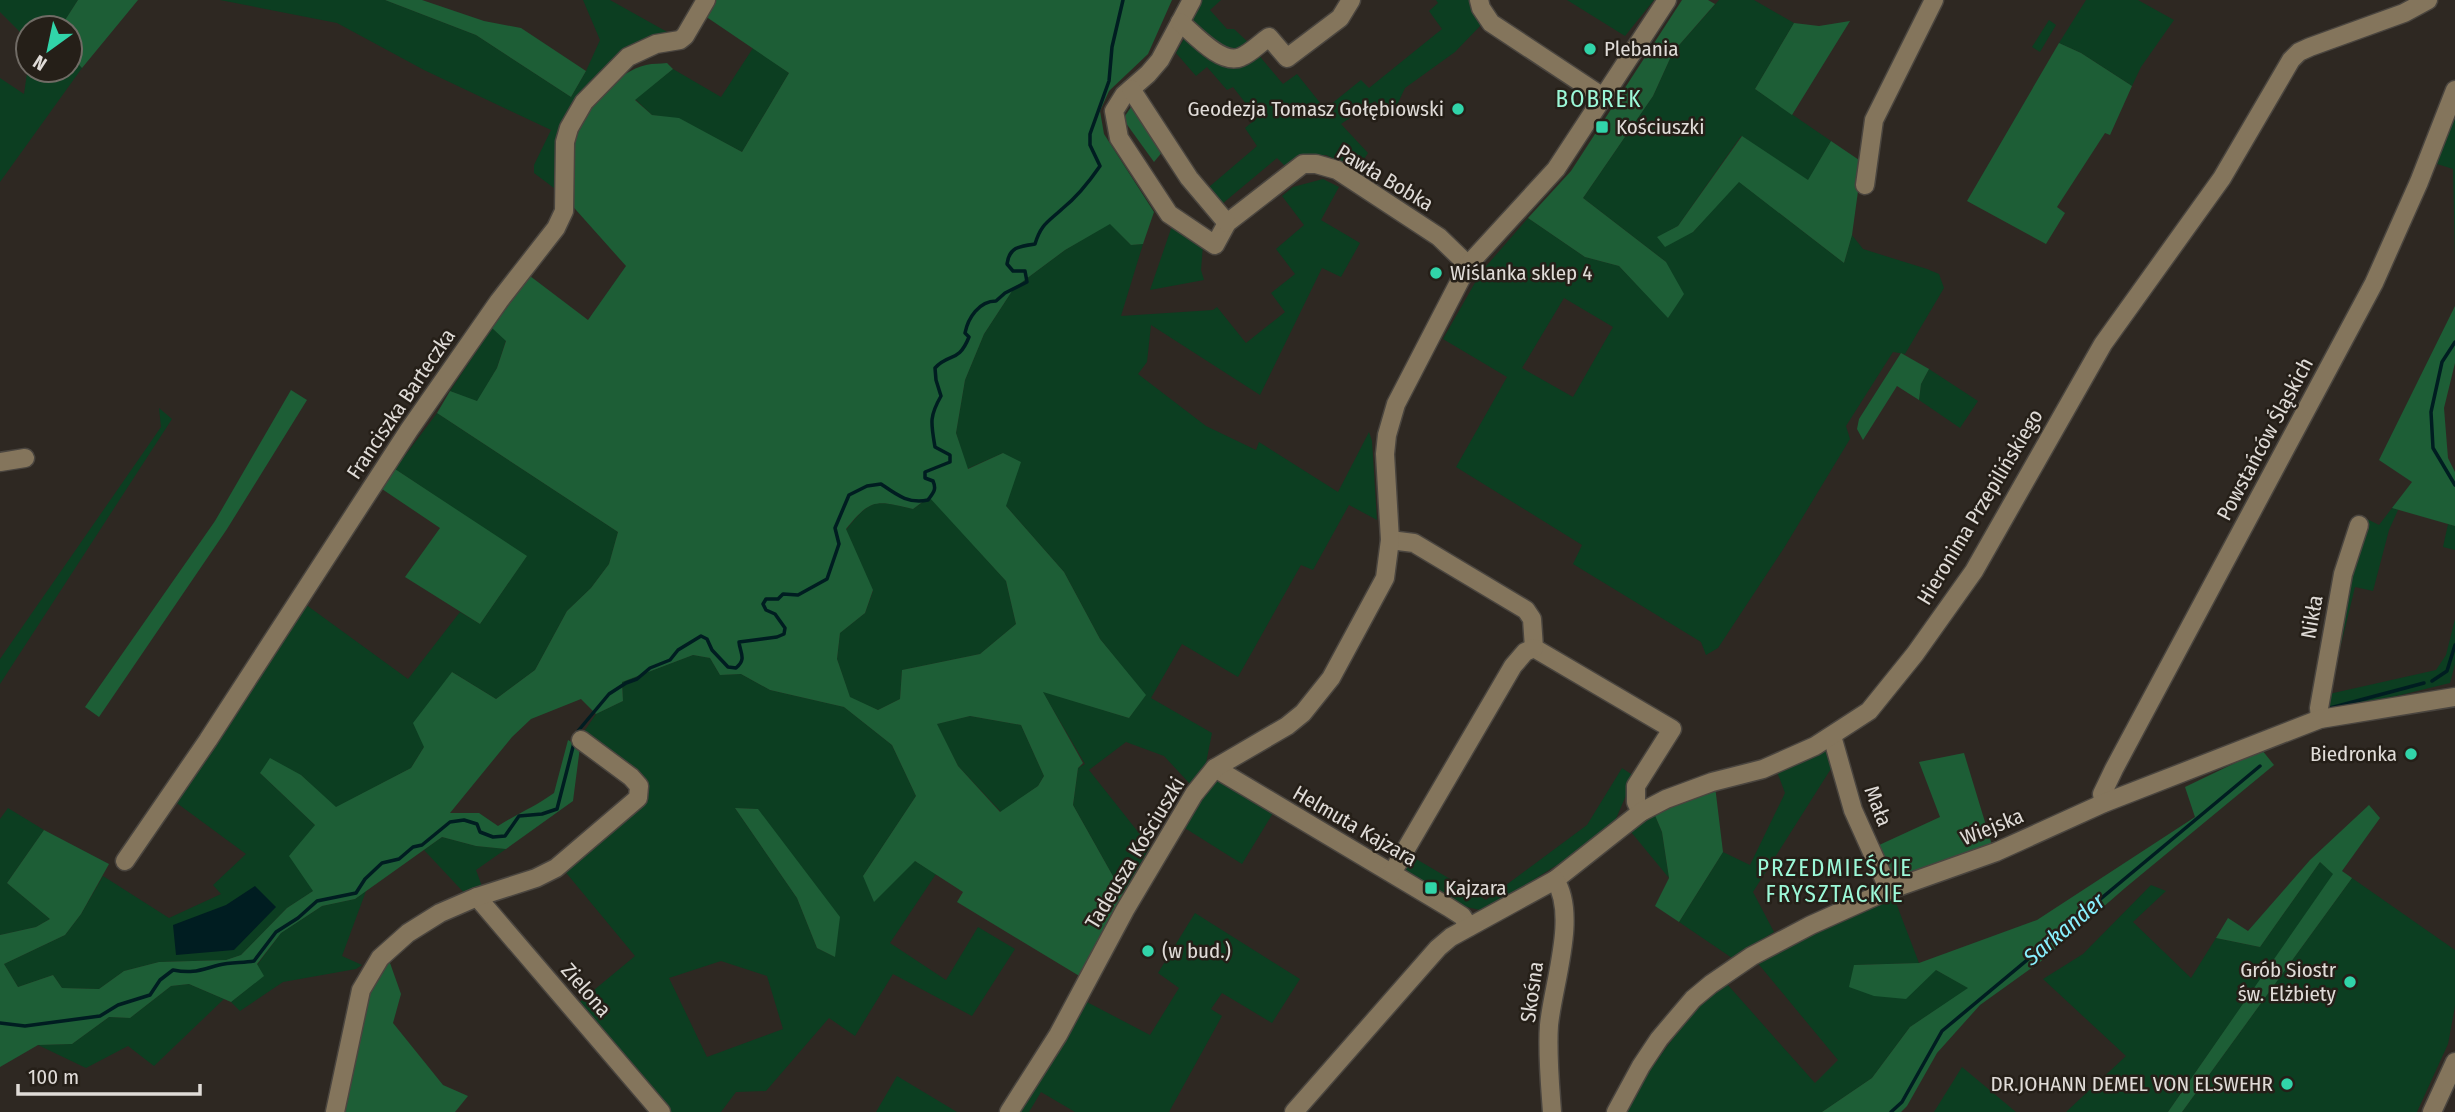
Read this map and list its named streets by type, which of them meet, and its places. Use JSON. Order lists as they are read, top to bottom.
{
  "streets": {
    "street": [
      "Pawła Bobka",
      "Franciszka Barteczka",
      "Powstańców Śląskich",
      "Hieronima Przepilińskiego",
      "Nikła",
      "Mała",
      "Helmuta Kajzara",
      "Wiejska",
      "Tadeusza Kościuszki",
      "Zielona",
      "Skośna"
    ]
  },
  "crossings": [
    ["Pawła Bobka", "Tadeusza Kościuszki"],
    ["Powstańców Śląskich", "Wiejska"],
    ["Hieronima Przepilińskiego", "Mała"],
    ["Hieronima Przepilińskiego", "Helmuta Kajzara"],
    ["Hieronima Przepilińskiego", "Skośna"],
    ["Nikła", "Wiejska"],
    ["Mała", "Wiejska"],
    ["Helmuta Kajzara", "Tadeusza Kościuszki"]
  ],
  "districts": ["BOBREK", "PRZEDMIEŚCIE FRYSZTACKIE"],
  "water": ["Sarkander"],
  "places": {
    "other": [
      "Plebania",
      "Geodezja Tomasz Gołębiowski",
      "Wiślanka sklep 4",
      "Biedronka",
      "(w bud.)",
      "Grób Siostr św. Elżbiety",
      "DR.JOHANN DEMEL VON ELSWEHR"
    ],
    "transit": ["Kościuszki", "Kajzara"]
  },
  "scale_bar": "100 m",
  "north": "bottom left"
}
